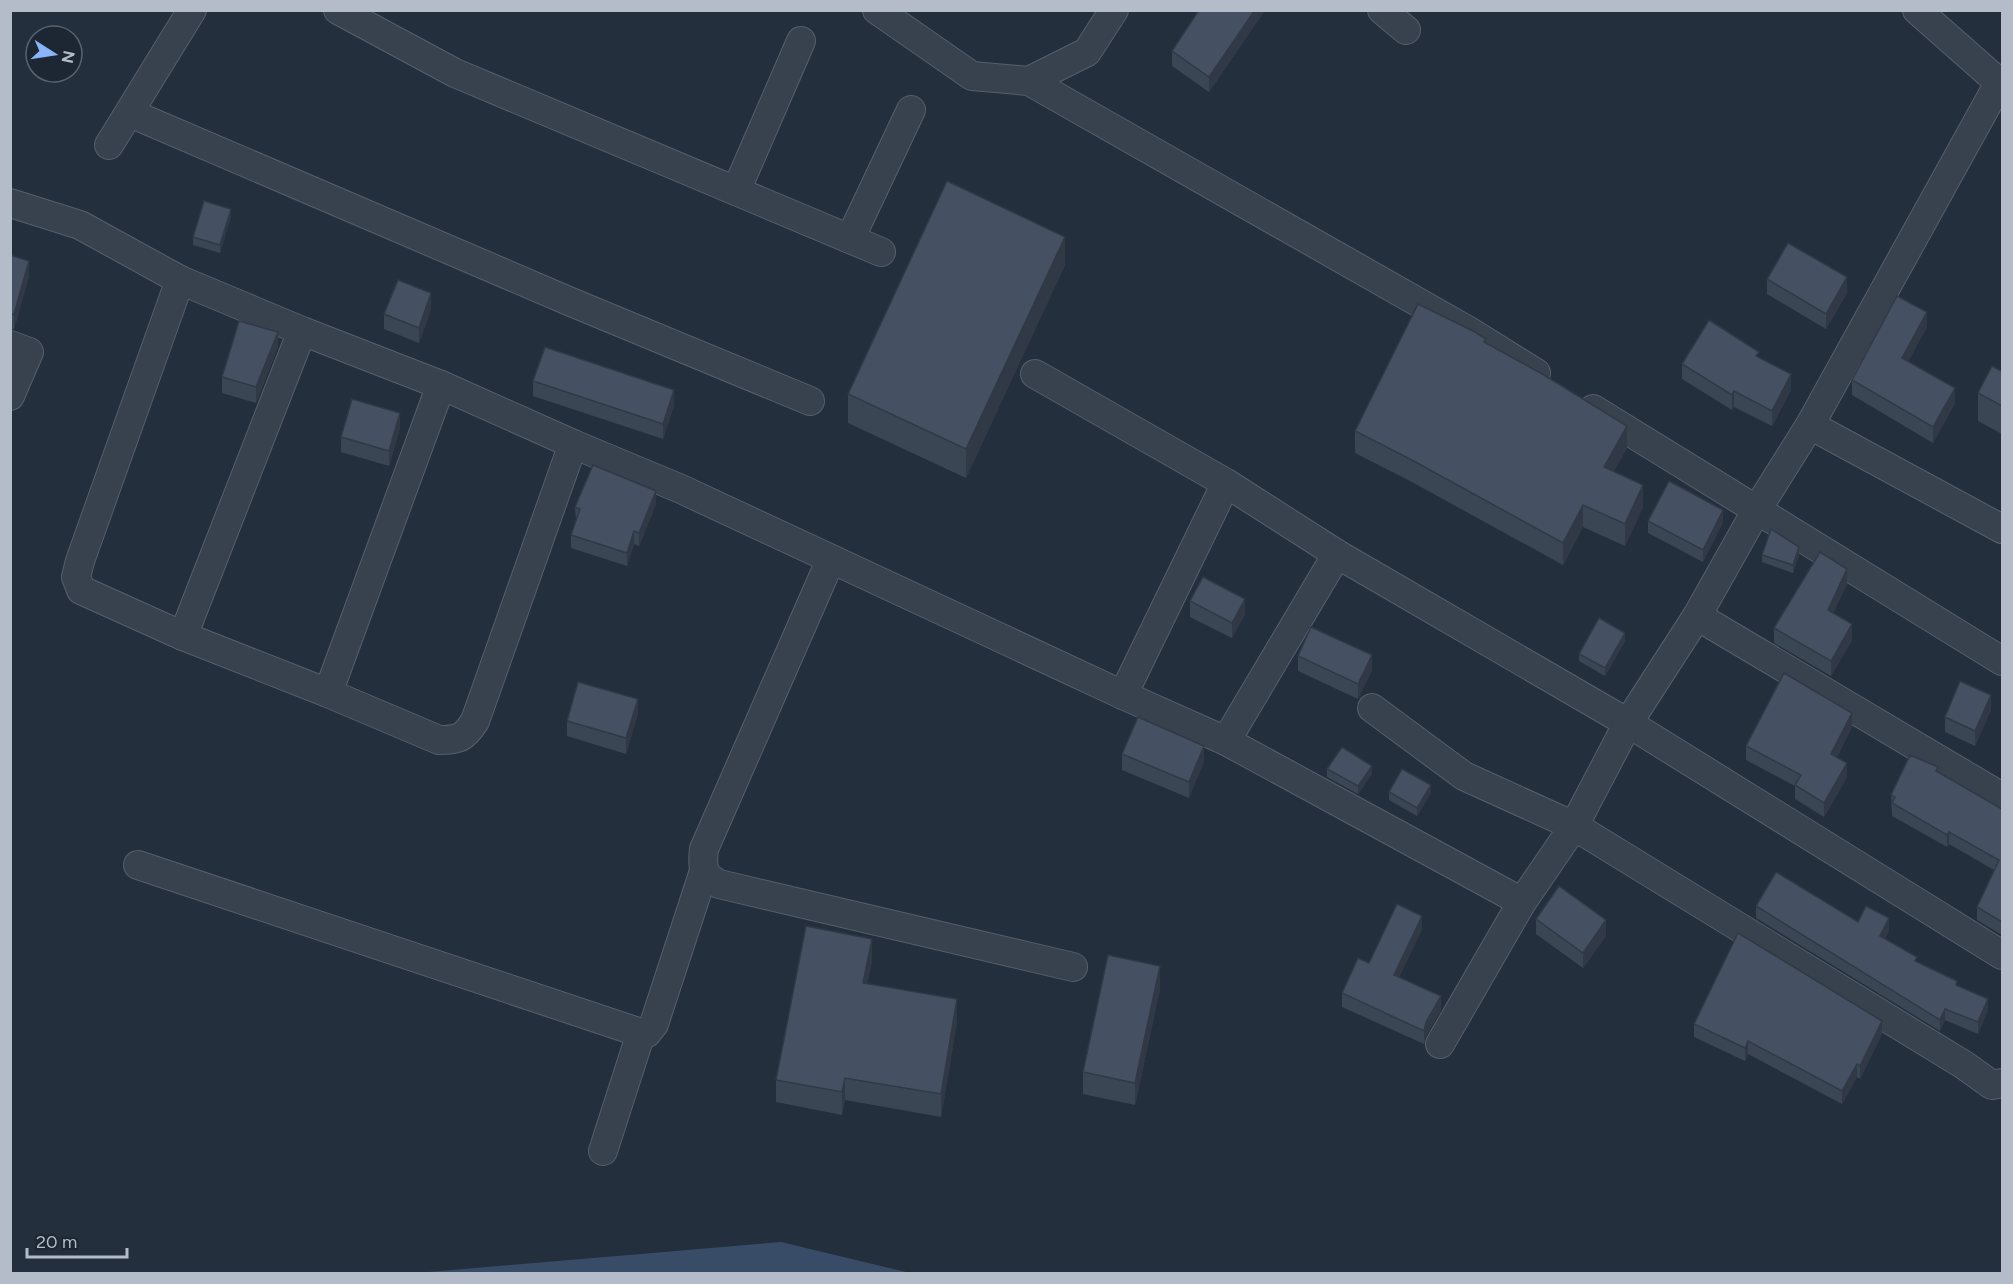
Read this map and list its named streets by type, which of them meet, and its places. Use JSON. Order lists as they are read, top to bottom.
{
  "scale_bar": "20 m",
  "north": "right"
}
